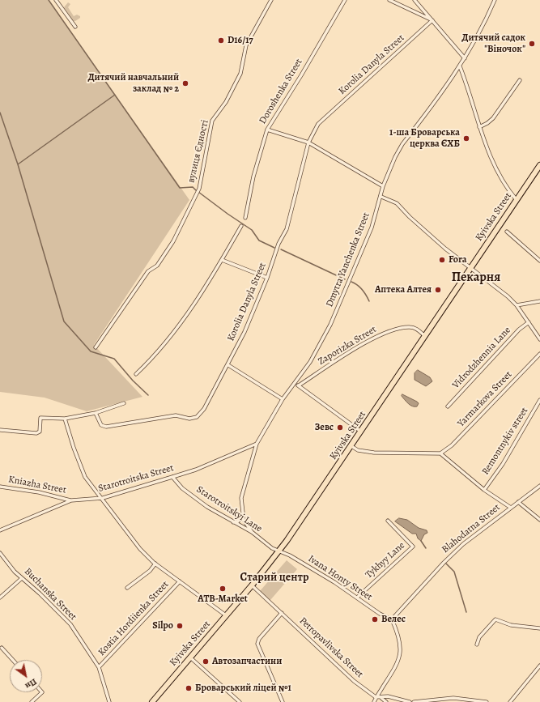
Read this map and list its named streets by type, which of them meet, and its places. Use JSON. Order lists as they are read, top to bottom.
{
  "streets": {
    "main road": ["Kyivska Street"],
    "street": [
      "Korolia Danyla Street",
      "Doroshenka Street",
      "вулиця Єдності",
      "Dmytra Yanchenka Street",
      "Zaporizka Street",
      "Vidrodzhennia Lane",
      "Yarmarkova Street",
      "Remontnykiv street",
      "Starotroitska Street",
      "Kniazha Street",
      "Starotroitskyi Lane",
      "Blahodatna Street",
      "Tykhyy Lane",
      "Ivana Honty Street",
      "Buchanska Street",
      "Kostia Hordiienka Street",
      "Petropavlivska Street"
    ]
  },
  "crossings": [
    ["Kyivska Street", "Zaporizka Street"],
    ["Kyivska Street", "Starotroitskyi Lane"],
    ["Kyivska Street", "Ivana Honty Street"],
    ["Kyivska Street", "Petropavlivska Street"],
    ["Dmytra Yanchenka Street", "Starotroitska Street"],
    ["Dmytra Yanchenka Street", "Starotroitskyi Lane"],
    ["Starotroitska Street", "Kniazha Street"],
    ["Starotroitska Street", "Starotroitskyi Lane"],
    ["Starotroitskyi Lane", "Ivana Honty Street"],
    ["Blahodatna Street", "Ivana Honty Street"],
    ["Tykhyy Lane", "Ivana Honty Street"],
    ["Buchanska Street", "Kostia Hordiienka Street"]
  ],
  "districts": ["Пекарня", "Старий центр"],
  "places": [
    "D16/17",
    "Дитячий садок \"Віночок\"",
    "Дитячий навчальний заклад № 2",
    "1-ша Броварська церква ЄХБ",
    "Fora",
    "Аптека Алтея",
    "Зевс",
    "ATB-Market",
    "Велес",
    "Silpo",
    "Автозапчастини",
    "Броварський ліцей №1"
  ],
  "north": "bottom right"
}
